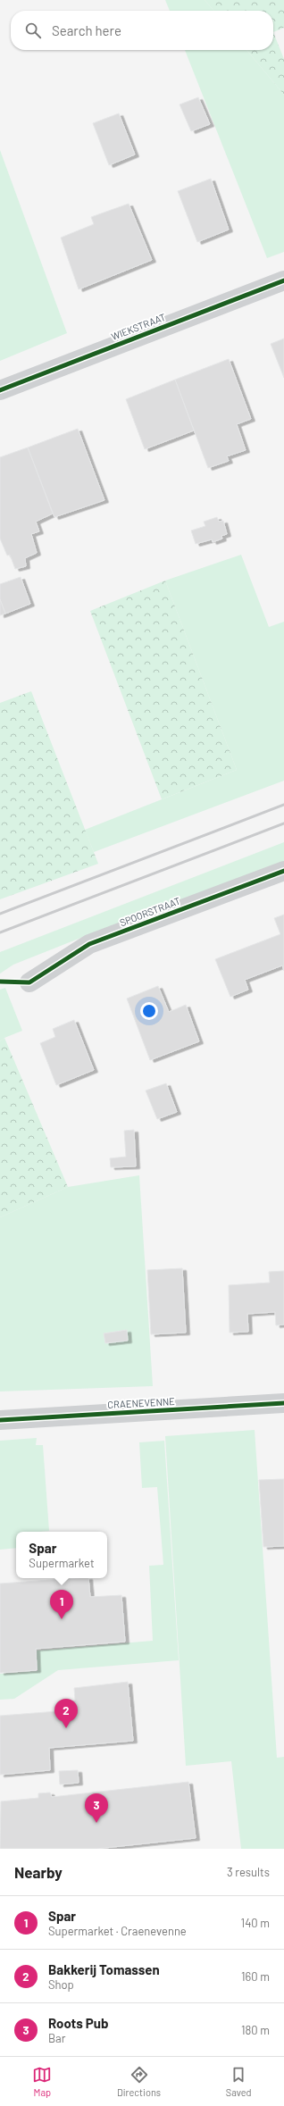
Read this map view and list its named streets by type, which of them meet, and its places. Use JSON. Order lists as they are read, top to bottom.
{
  "streets": {
    "street": ["WIEKSTRAAT", "SPOORSTRAAT", "CRAENEVENNE"]
  },
  "page": {
    "search": "Search here",
    "popup": ["Spar", "Supermarket"],
    "pins": ["1", "2", "3"],
    "heading": ["Nearby", "3 results"],
    "list": [
      {
        "mark": "1",
        "name": "Spar",
        "note": "Supermarket · Craenevenne",
        "value": "140 m"
      },
      {
        "mark": "2",
        "name": "Bakkerij Tomassen",
        "note": "Shop",
        "value": "160 m"
      },
      {
        "mark": "3",
        "name": "Roots Pub",
        "note": "Bar",
        "value": "180 m"
      }
    ],
    "nav": ["Map", "Directions", "Saved"]
  }
}
